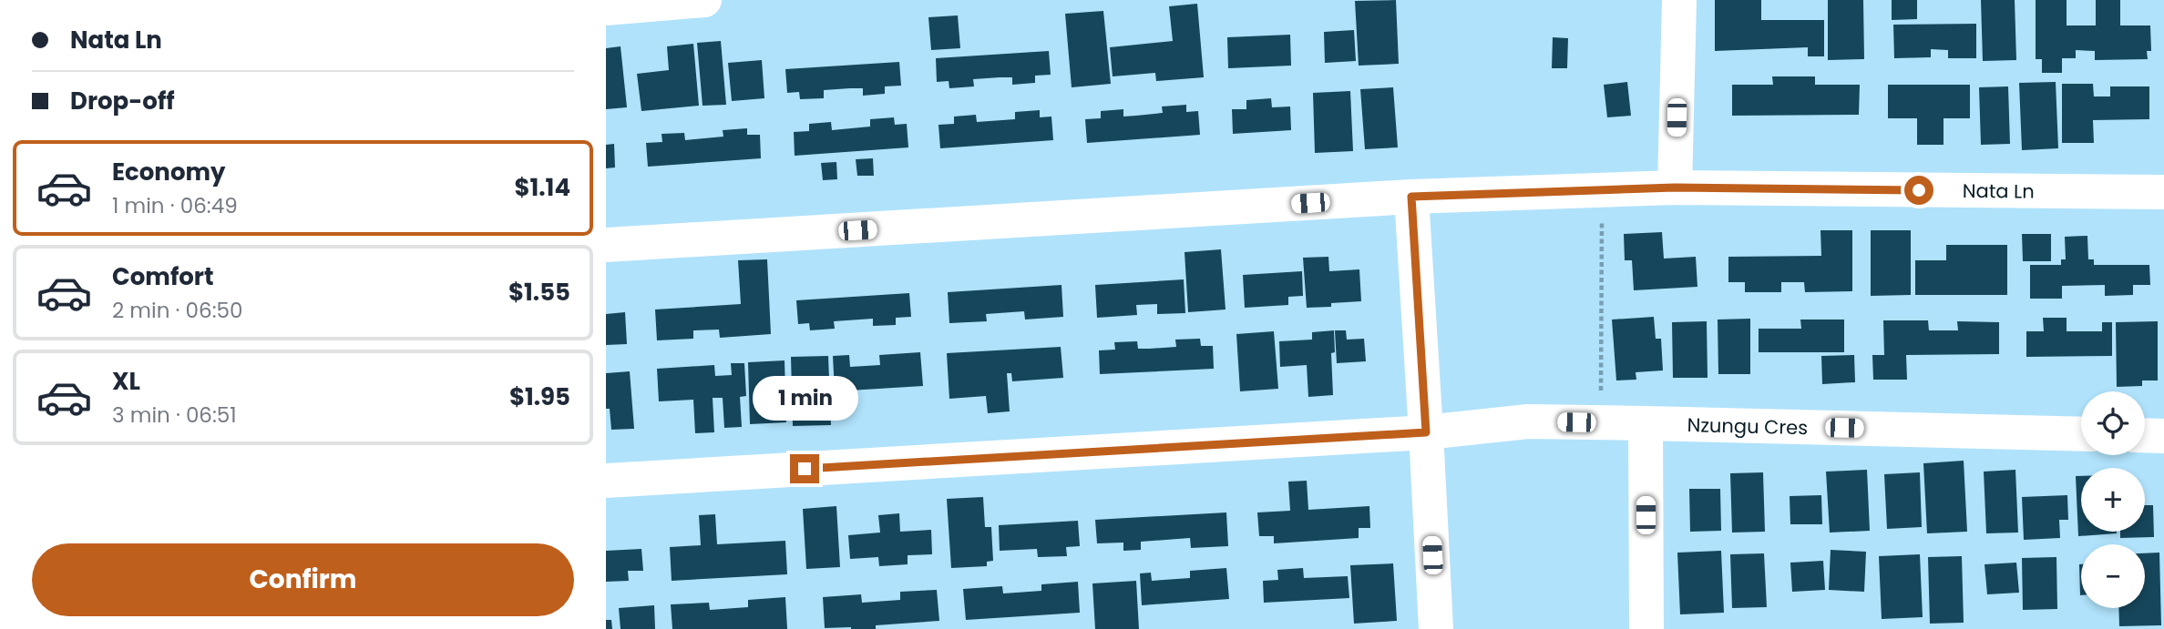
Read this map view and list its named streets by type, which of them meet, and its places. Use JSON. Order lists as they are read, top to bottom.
{
  "streets": {
    "street": ["Nata Ln", "Nzungu Cres"]
  },
  "page": {
    "banner": ["Nata Ln", "Drop-off"],
    "list": [
      {
        "name": "Economy",
        "note": "1 min · 06:49",
        "value": "$1.14"
      },
      {
        "name": "Comfort",
        "note": "2 min · 06:50",
        "value": "$1.55"
      },
      {
        "name": "XL",
        "note": "3 min · 06:51",
        "value": "$1.95"
      }
    ],
    "bubble": "1 min",
    "map_buttons": ["+", "−"],
    "buttons": "Confirm"
  }
}
